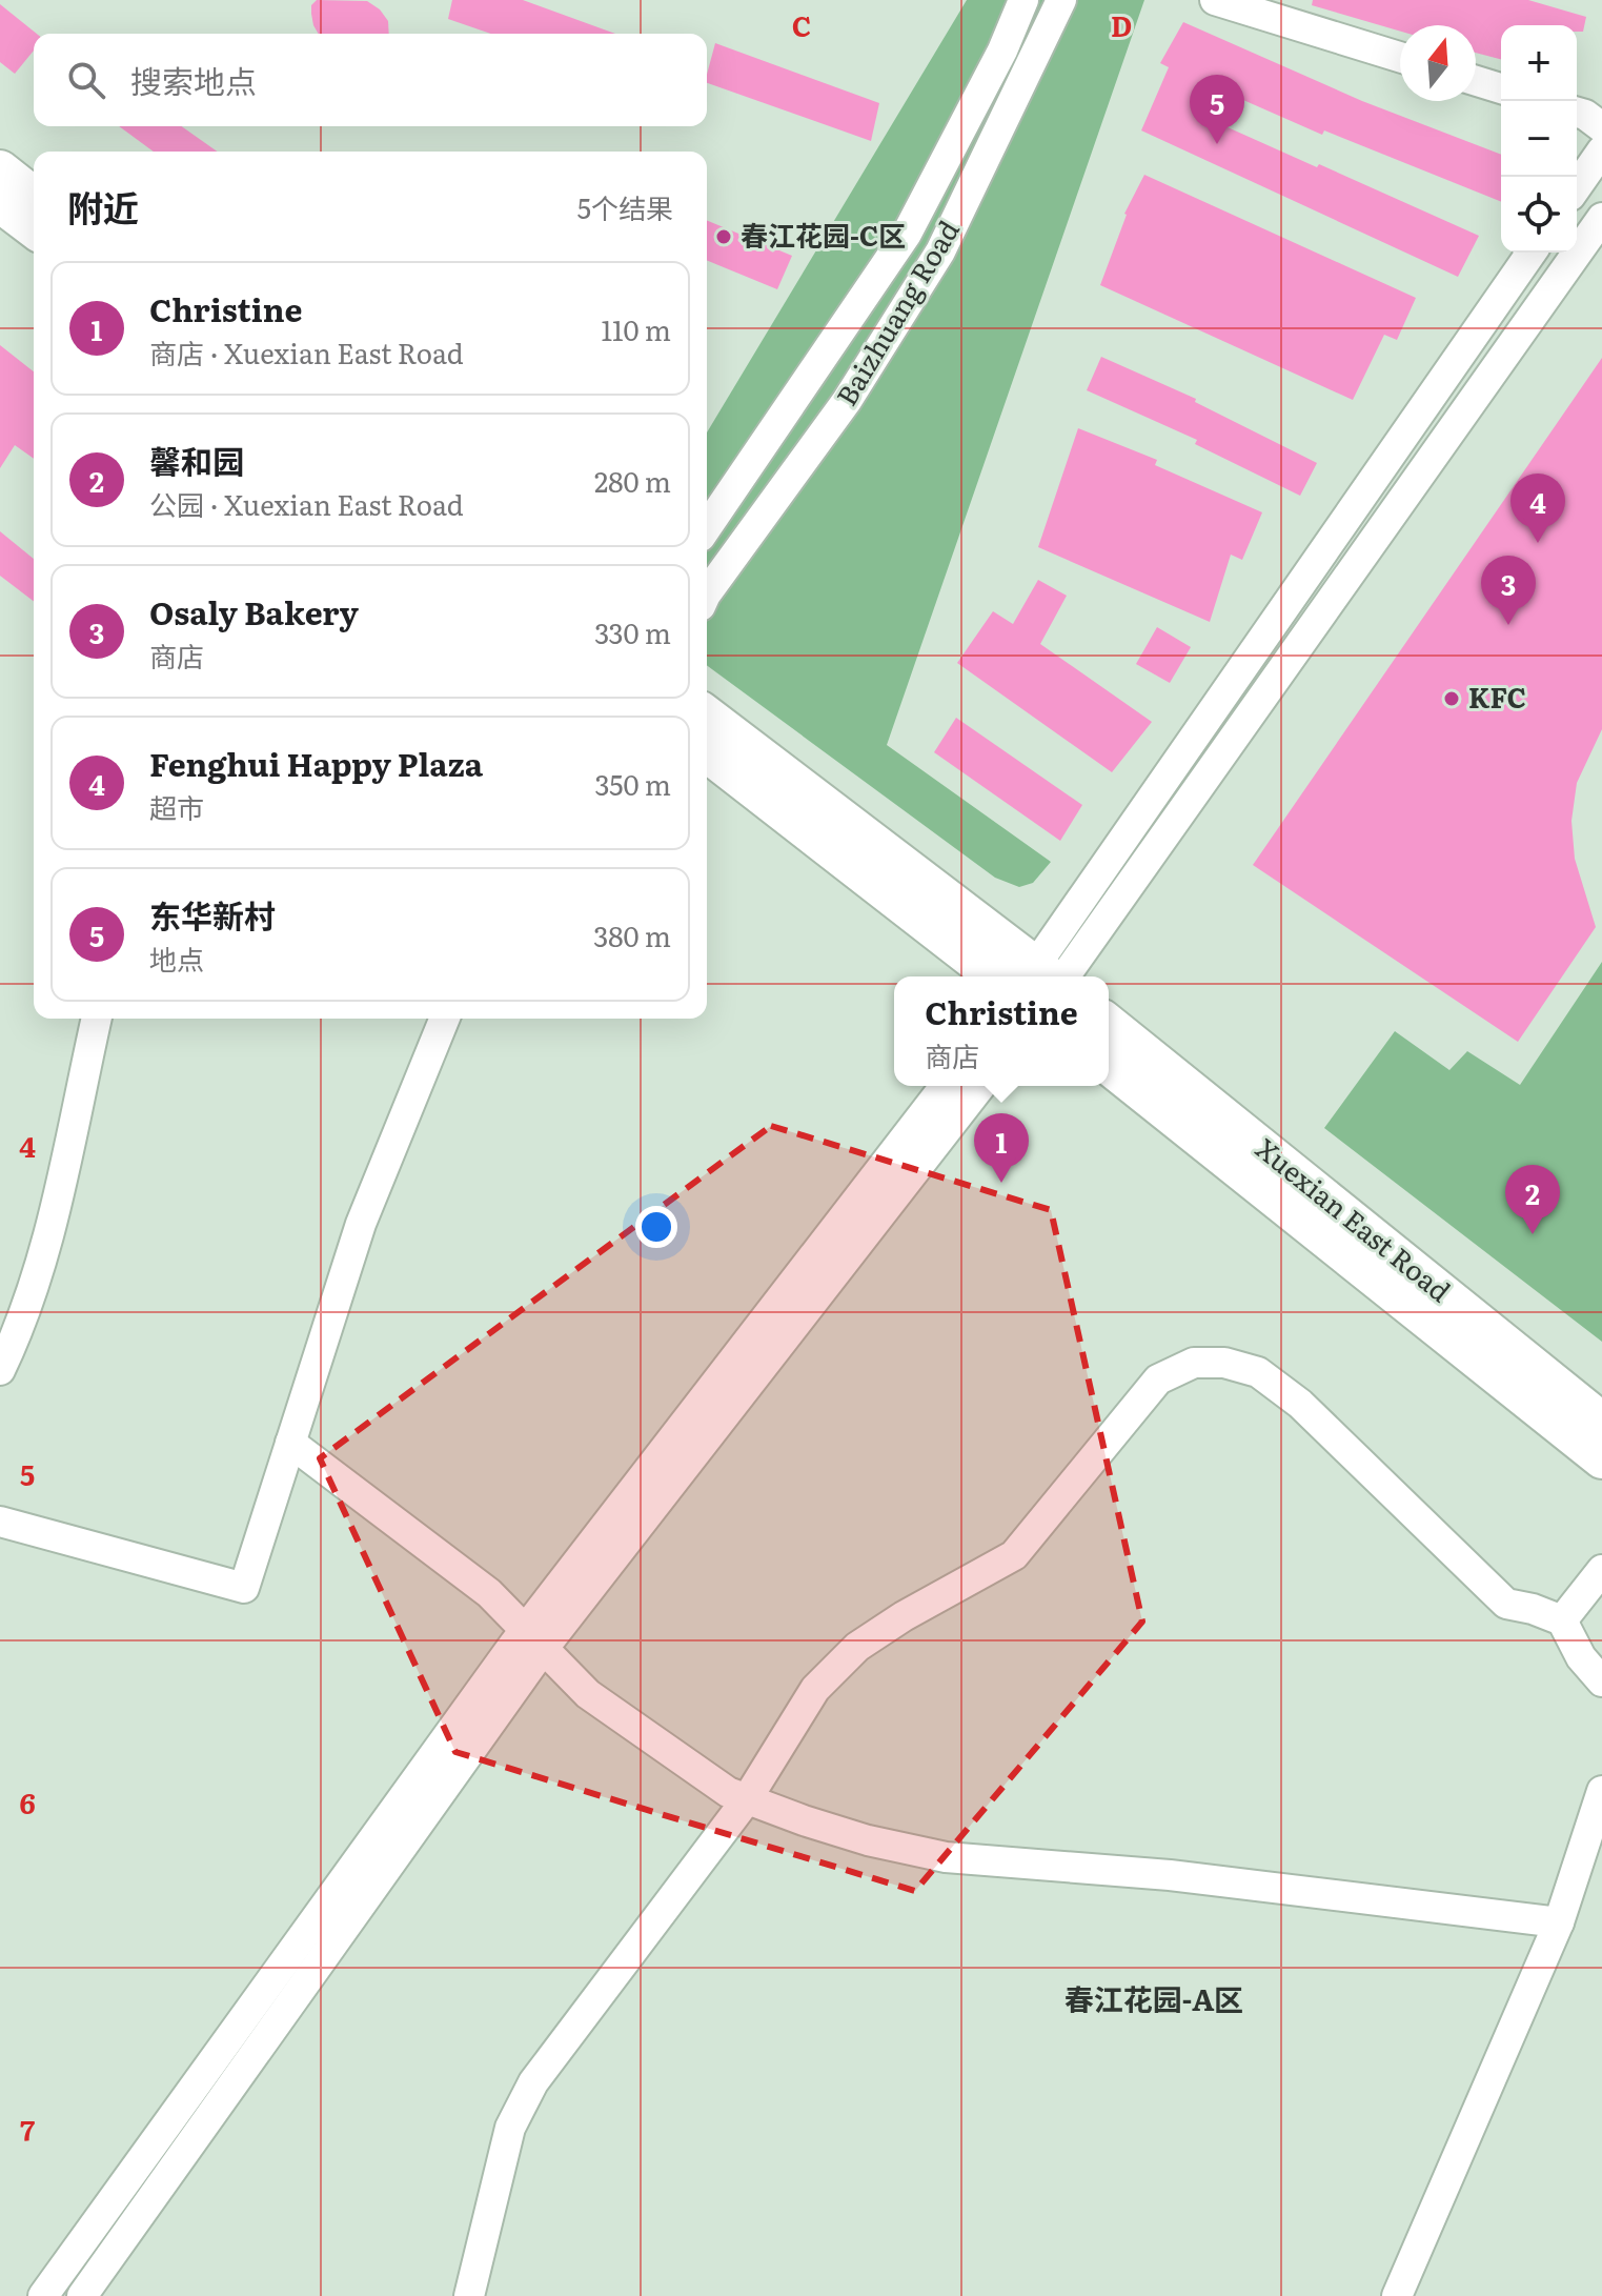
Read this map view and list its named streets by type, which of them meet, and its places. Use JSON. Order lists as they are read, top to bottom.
{
  "streets": {
    "main road": ["Xuexian East Road"],
    "street": ["Baizhuang Road"]
  },
  "districts": ["春江花园-A区"],
  "places": ["春江花园-C区", "KFC"],
  "north": "top",
  "page": {
    "map_buttons": ["+", "−"],
    "search": "搜索地点",
    "pins": [
      "5",
      "4",
      "3",
      "1",
      "2"
    ],
    "heading": ["附近", "5个结果"],
    "list": [
      {
        "mark": "1",
        "name": "Christine",
        "note": "商店 · Xuexian East Road",
        "value": "110 m"
      },
      {
        "mark": "2",
        "name": "馨和园",
        "note": "公园 · Xuexian East Road",
        "value": "280 m"
      },
      {
        "mark": "3",
        "name": "Osaly Bakery",
        "note": "商店",
        "value": "330 m"
      },
      {
        "mark": "4",
        "name": "Fenghui Happy Plaza",
        "note": "超市",
        "value": "350 m"
      },
      {
        "mark": "5",
        "name": "东华新村",
        "note": "地点",
        "value": "380 m"
      }
    ],
    "popup": ["Christine", "商店"]
  },
  "grid": {
    "columns": ["C", "D"],
    "rows": [
      "4",
      "5",
      "6",
      "7"
    ]
  }
}
